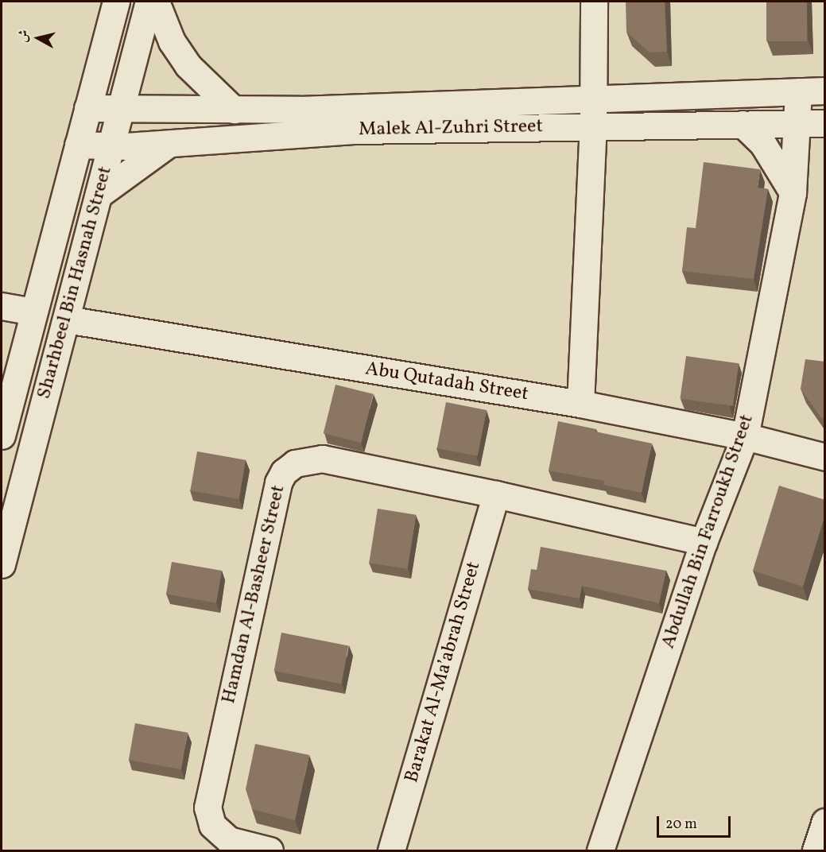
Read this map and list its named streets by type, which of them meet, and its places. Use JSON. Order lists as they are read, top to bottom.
{
  "streets": {
    "street": [
      "Malek Al-Zuhri Street",
      "Sharhbeel Bin Hasnah Street",
      "Abu Qutadah Street",
      "Abdullah Bin Farroukh Street",
      "Hamdan Al-Basheer Street",
      "Barakat Al-Ma’abrah Street"
    ]
  },
  "crossings": [
    ["Malek Al-Zuhri Street", "Sharhbeel Bin Hasnah Street"],
    ["Malek Al-Zuhri Street", "Abdullah Bin Farroukh Street"],
    ["Sharhbeel Bin Hasnah Street", "Abu Qutadah Street"],
    ["Abu Qutadah Street", "Abdullah Bin Farroukh Street"],
    ["Abdullah Bin Farroukh Street", "Hamdan Al-Basheer Street"],
    ["Hamdan Al-Basheer Street", "Barakat Al-Ma’abrah Street"]
  ],
  "scale_bar": "20 m",
  "north": "left"
}
